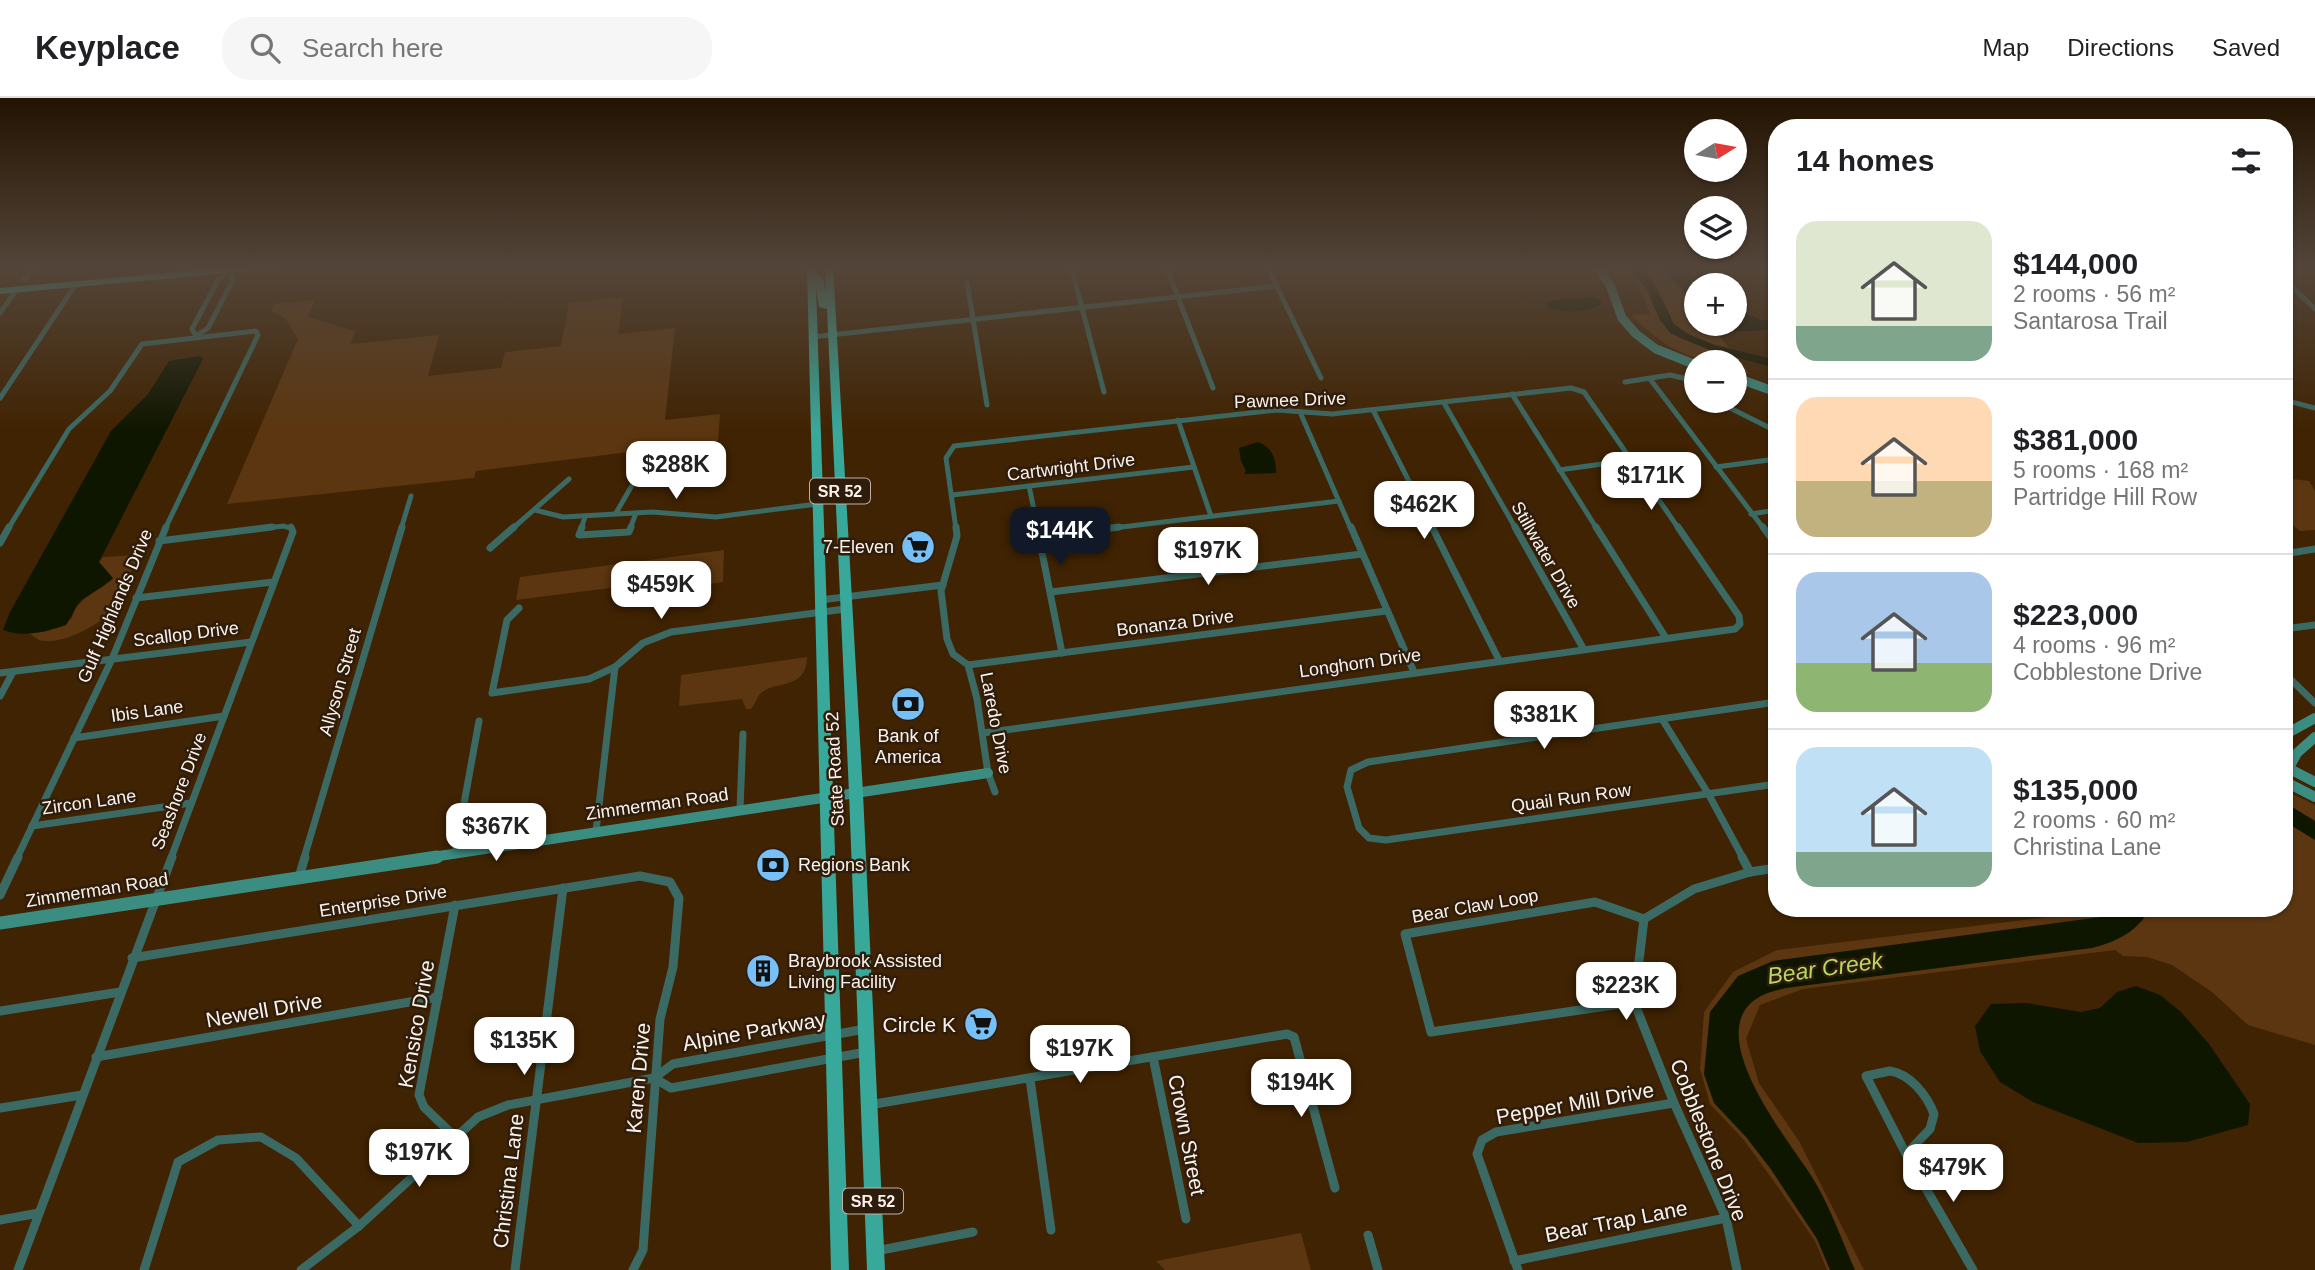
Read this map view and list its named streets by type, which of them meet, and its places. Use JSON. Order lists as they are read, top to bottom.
{
  "streets": {
    "main road": ["SR 52", "State Road 52"],
    "street": [
      "Pawnee Drive",
      "Cartwright Drive",
      "Stillwater Drive",
      "Gulf Highlands Drive",
      "Bonanza Drive",
      "Scallop Drive",
      "Longhorn Drive",
      "Allyson Street",
      "Ibis Lane",
      "Laredo Drive",
      "Seashore Drive",
      "Quail Run Row",
      "Zircon Lane",
      "Zimmerman Road",
      "Enterprise Drive",
      "Bear Claw Loop",
      "Newell Drive",
      "Kensico Drive",
      "Alpine Parkway",
      "Karen Drive",
      "Pepper Mill Drive",
      "Crown Street",
      "Cobblestone Drive",
      "Christina Lane",
      "Bear Trap Lane"
    ]
  },
  "crossings": [
    ["Pawnee Drive", "Stillwater Drive"],
    ["Pawnee Drive", "Longhorn Drive"],
    ["Pawnee Drive", "Laredo Drive"],
    ["Cartwright Drive", "Laredo Drive"],
    ["Stillwater Drive", "Longhorn Drive"],
    ["Gulf Highlands Drive", "Scallop Drive"],
    ["Gulf Highlands Drive", "Ibis Lane"],
    ["Gulf Highlands Drive", "Seashore Drive"],
    ["Gulf Highlands Drive", "Zircon Lane"],
    ["Bonanza Drive", "Laredo Drive"],
    ["Scallop Drive", "Seashore Drive"],
    ["Longhorn Drive", "Laredo Drive"],
    ["Allyson Street", "Zimmerman Road"],
    ["Ibis Lane", "Seashore Drive"],
    ["Laredo Drive", "Zimmerman Road"],
    ["State Road 52", "Zimmerman Road"],
    ["State Road 52", "Alpine Parkway"],
    ["Seashore Drive", "Zircon Lane"],
    ["Seashore Drive", "Zimmerman Road"],
    ["Seashore Drive", "Enterprise Drive"],
    ["Seashore Drive", "Newell Drive"],
    ["Enterprise Drive", "Kensico Drive"],
    ["Enterprise Drive", "Karen Drive"],
    ["Enterprise Drive", "Christina Lane"],
    ["Bear Claw Loop", "Cobblestone Drive"],
    ["Newell Drive", "Kensico Drive"],
    ["Kensico Drive", "Alpine Parkway"],
    ["Alpine Parkway", "Karen Drive"],
    ["Alpine Parkway", "Christina Lane"],
    ["Pepper Mill Drive", "Cobblestone Drive"],
    ["Pepper Mill Drive", "Bear Trap Lane"],
    ["Cobblestone Drive", "Bear Trap Lane"]
  ],
  "water": ["Bear Creek"],
  "places": {
    "supermarket": ["7-Eleven", "Circle K"],
    "bank": ["Bank of America", "Regions Bank"],
    "building": ["Braybrook Assisted Living Facility"]
  },
  "north": "right",
  "page": {
    "header": "Keyplace",
    "search": "Search here",
    "nav": ["Map", "Directions", "Saved"],
    "map_buttons": ["+", "−"],
    "heading": "14 homes",
    "list": [
      {
        "name": "$144,000",
        "note": "2 rooms · 56 m² · Santarosa Trail"
      },
      {
        "name": "$381,000",
        "note": "5 rooms · 168 m² · Partridge Hill Row"
      },
      {
        "name": "$223,000",
        "note": "4 rooms · 96 m² · Cobblestone Drive"
      },
      {
        "name": "$135,000",
        "note": "2 rooms · 60 m² · Christina Lane"
      }
    ],
    "price": [
      "$288K",
      "$171K",
      "$462K",
      "$144K",
      "$197K",
      "$459K",
      "$381K",
      "$367K",
      "$223K",
      "$135K",
      "$197K",
      "$194K",
      "$197K",
      "$479K"
    ]
  }
}
